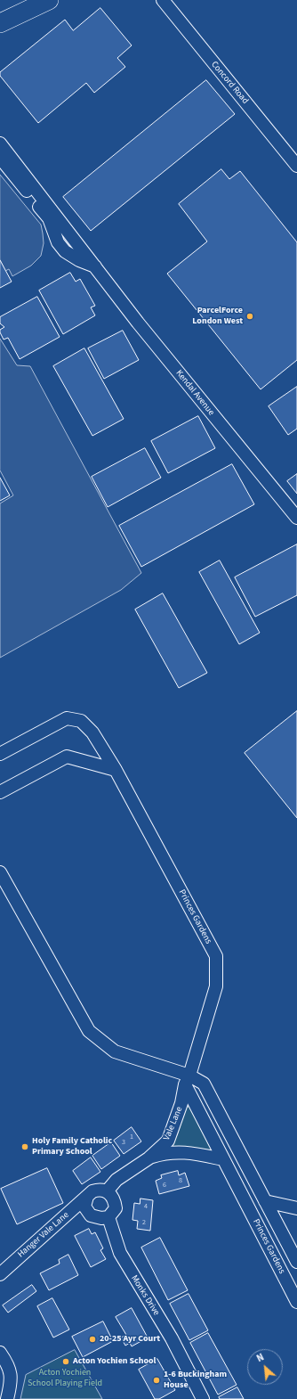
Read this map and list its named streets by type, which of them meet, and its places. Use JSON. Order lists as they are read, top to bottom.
{
  "streets": {
    "street": [
      "Concord Road",
      "Kendal Avenue",
      "Princes Gardens",
      "Vale Lane",
      "Hanger Vale Lane",
      "Monks Drive"
    ]
  },
  "crossings": [
    ["Princes Gardens", "Vale Lane"],
    ["Vale Lane", "Hanger Vale Lane"],
    ["Vale Lane", "Monks Drive"],
    ["Hanger Vale Lane", "Monks Drive"]
  ],
  "parks": ["Acton Yochien School Playing Field"],
  "places": [
    "ParcelForce London West",
    "Holy Family Catholic Primary School",
    "20-25 Ayr Court",
    "Acton Yochien School",
    "1-6 Buckingham House"
  ],
  "house_numbers": [
    "1",
    "3",
    "8",
    "6",
    "4",
    "2"
  ],
  "north": "top left"
}
